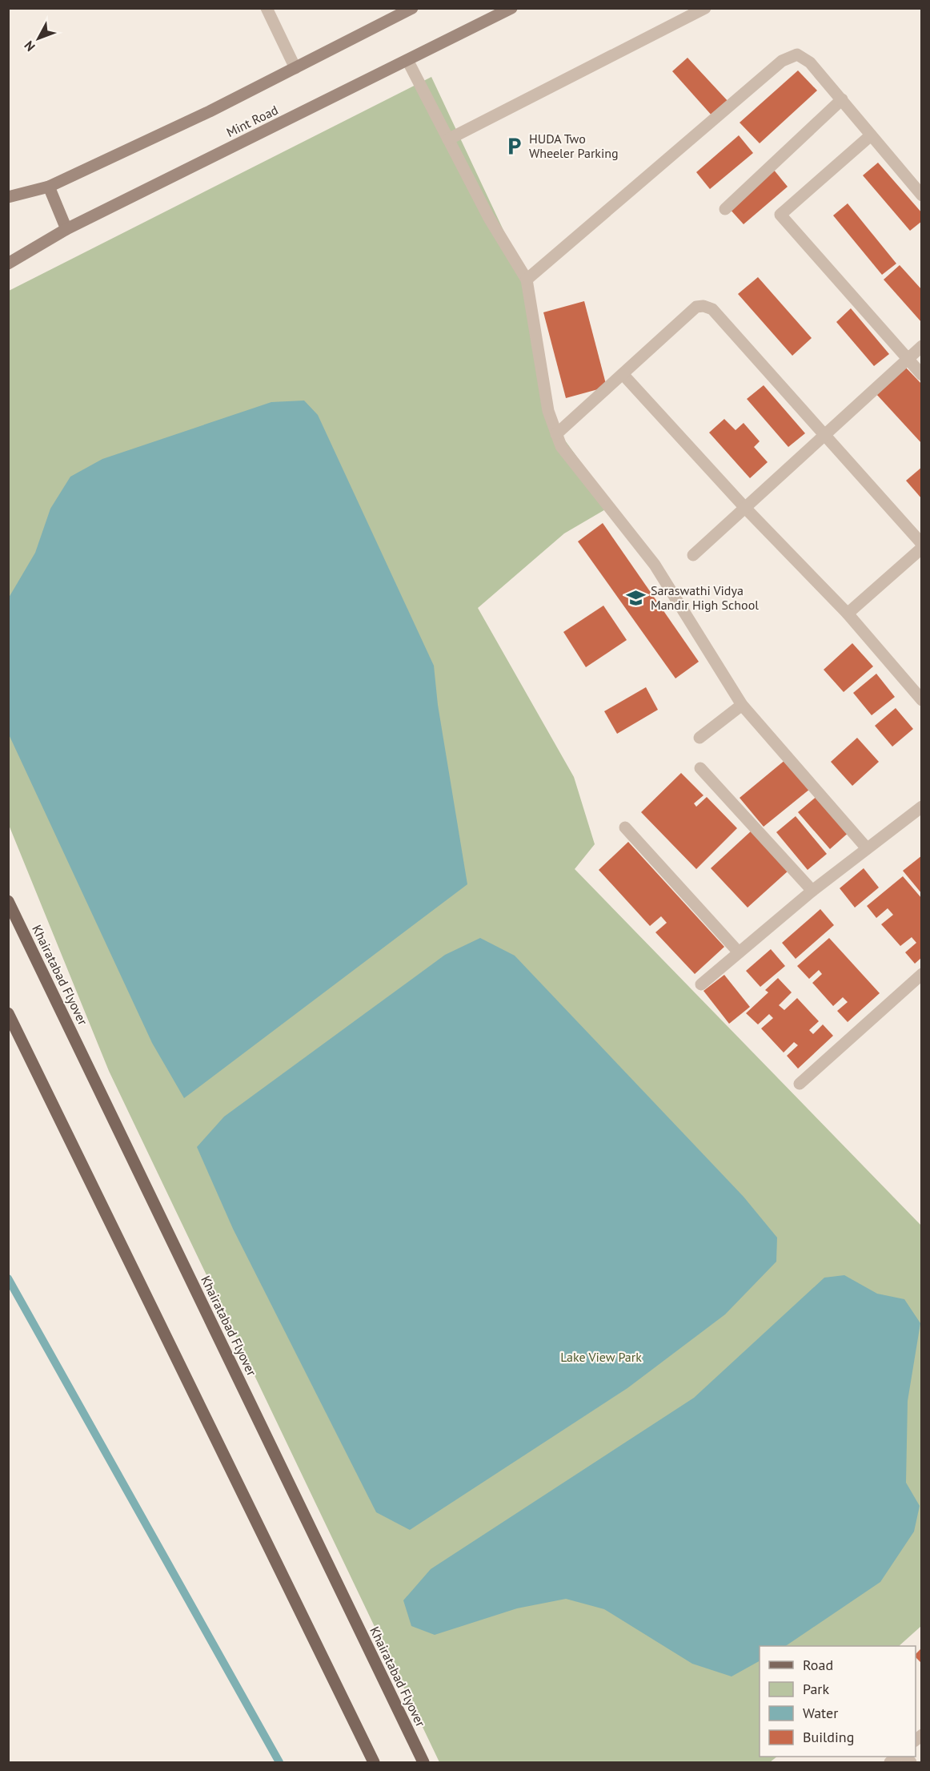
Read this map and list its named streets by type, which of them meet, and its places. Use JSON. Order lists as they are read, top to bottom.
{
  "streets": {
    "main road": ["Khairatabad Flyover"],
    "street": ["Mint Road"]
  },
  "parks": ["Lake View Park"],
  "places": {
    "parking": ["HUDA Two Wheeler Parking"],
    "school or university": ["Saraswathi Vidya Mandir High School"]
  },
  "legend": [
    "Road",
    "Park",
    "Water",
    "Building"
  ],
  "north": "bottom left"
}
